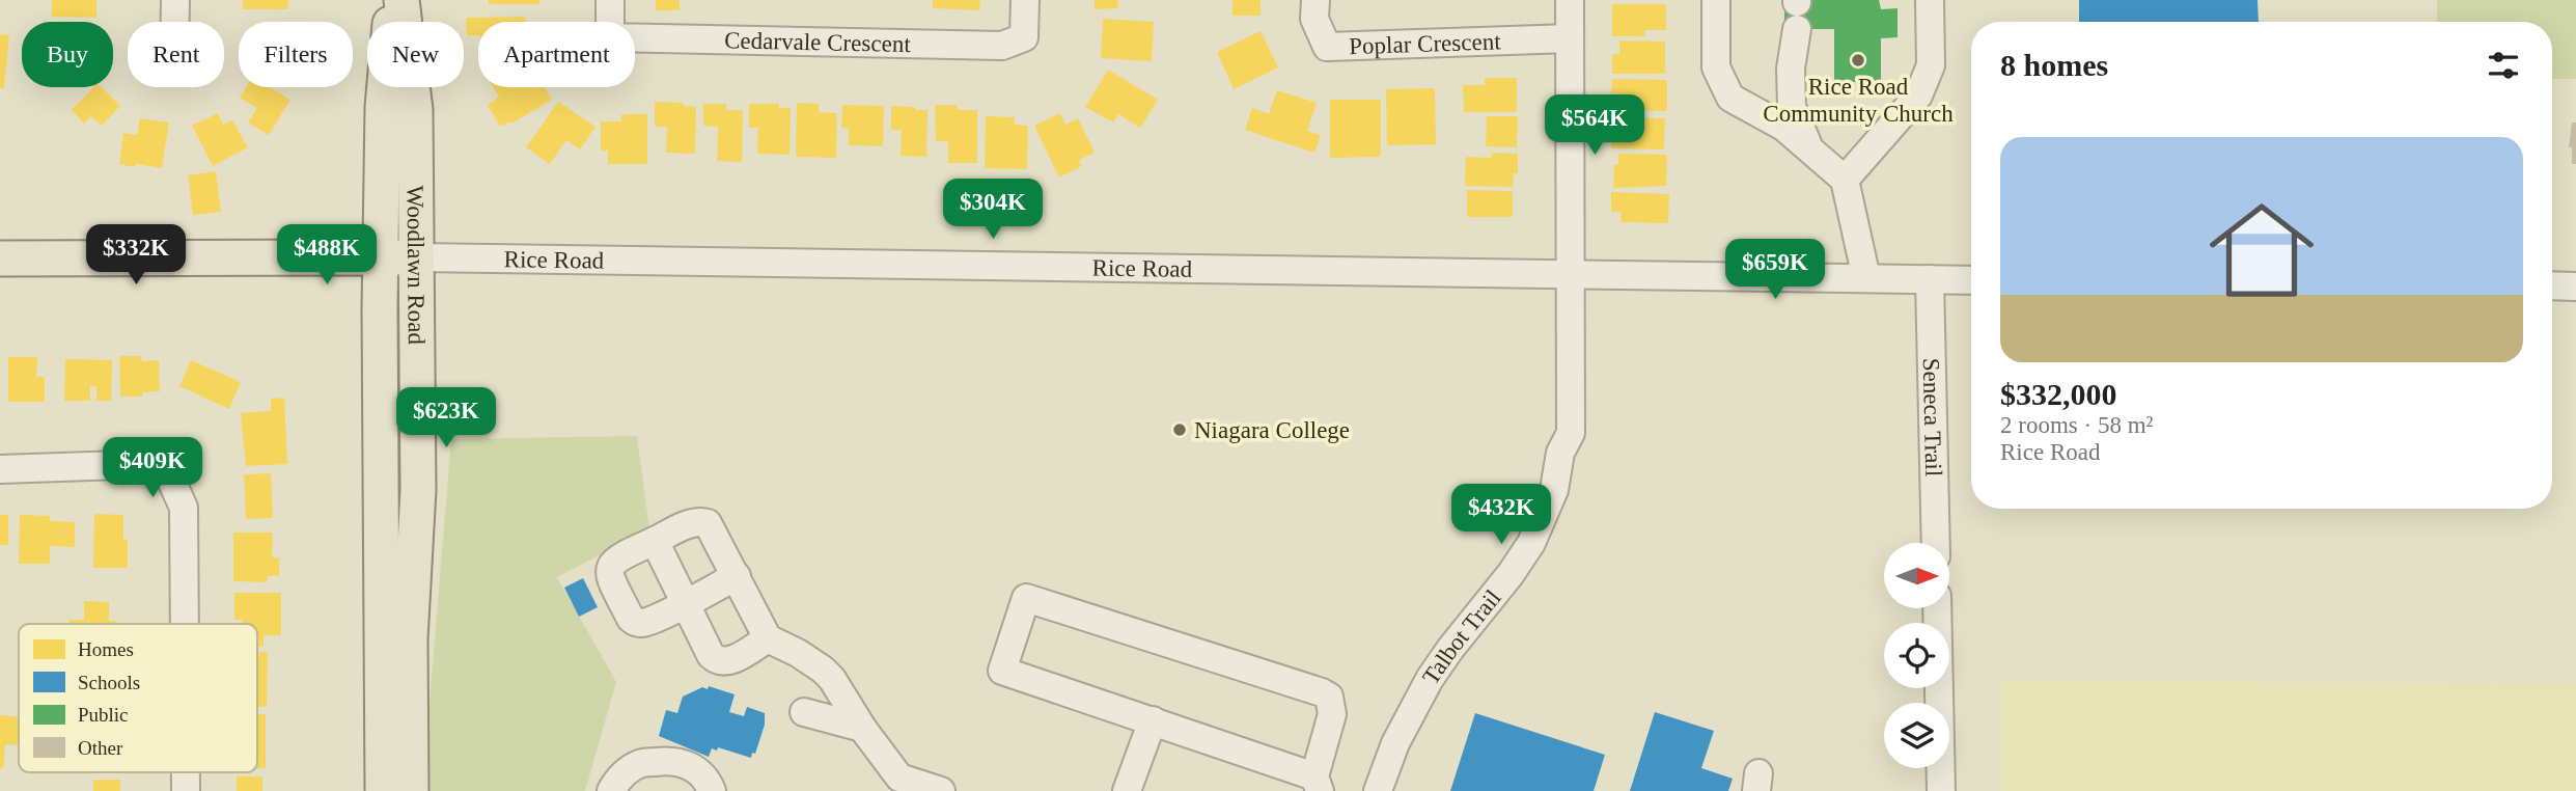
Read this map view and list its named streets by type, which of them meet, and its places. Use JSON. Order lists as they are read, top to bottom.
{
  "streets": {
    "main road": ["Rice Road", "Woodlawn Road"],
    "street": [
      "Cedarvale Crescent",
      "Poplar Crescent",
      "Seneca Trail",
      "Talbot Trail"
    ]
  },
  "crossings": [
    ["Poplar Crescent", "Talbot Trail"],
    ["Rice Road", "Woodlawn Road"],
    ["Rice Road", "Seneca Trail"],
    ["Rice Road", "Talbot Trail"]
  ],
  "places": ["Rice Road Community Church", "Niagara College"],
  "legend": [
    "Homes",
    "Schools",
    "Public",
    "Other"
  ],
  "north": "right",
  "page": {
    "chip": [
      "Buy",
      "Rent",
      "Filters",
      "New",
      "Apartment"
    ],
    "heading": "8 homes",
    "price": [
      "$564K",
      "$304K",
      "$332K",
      "$488K",
      "$659K",
      "$623K",
      "$409K",
      "$432K"
    ],
    "list": [
      {
        "name": "$332,000",
        "note": "2 rooms · 58 m² · Rice Road"
      }
    ]
  }
}
